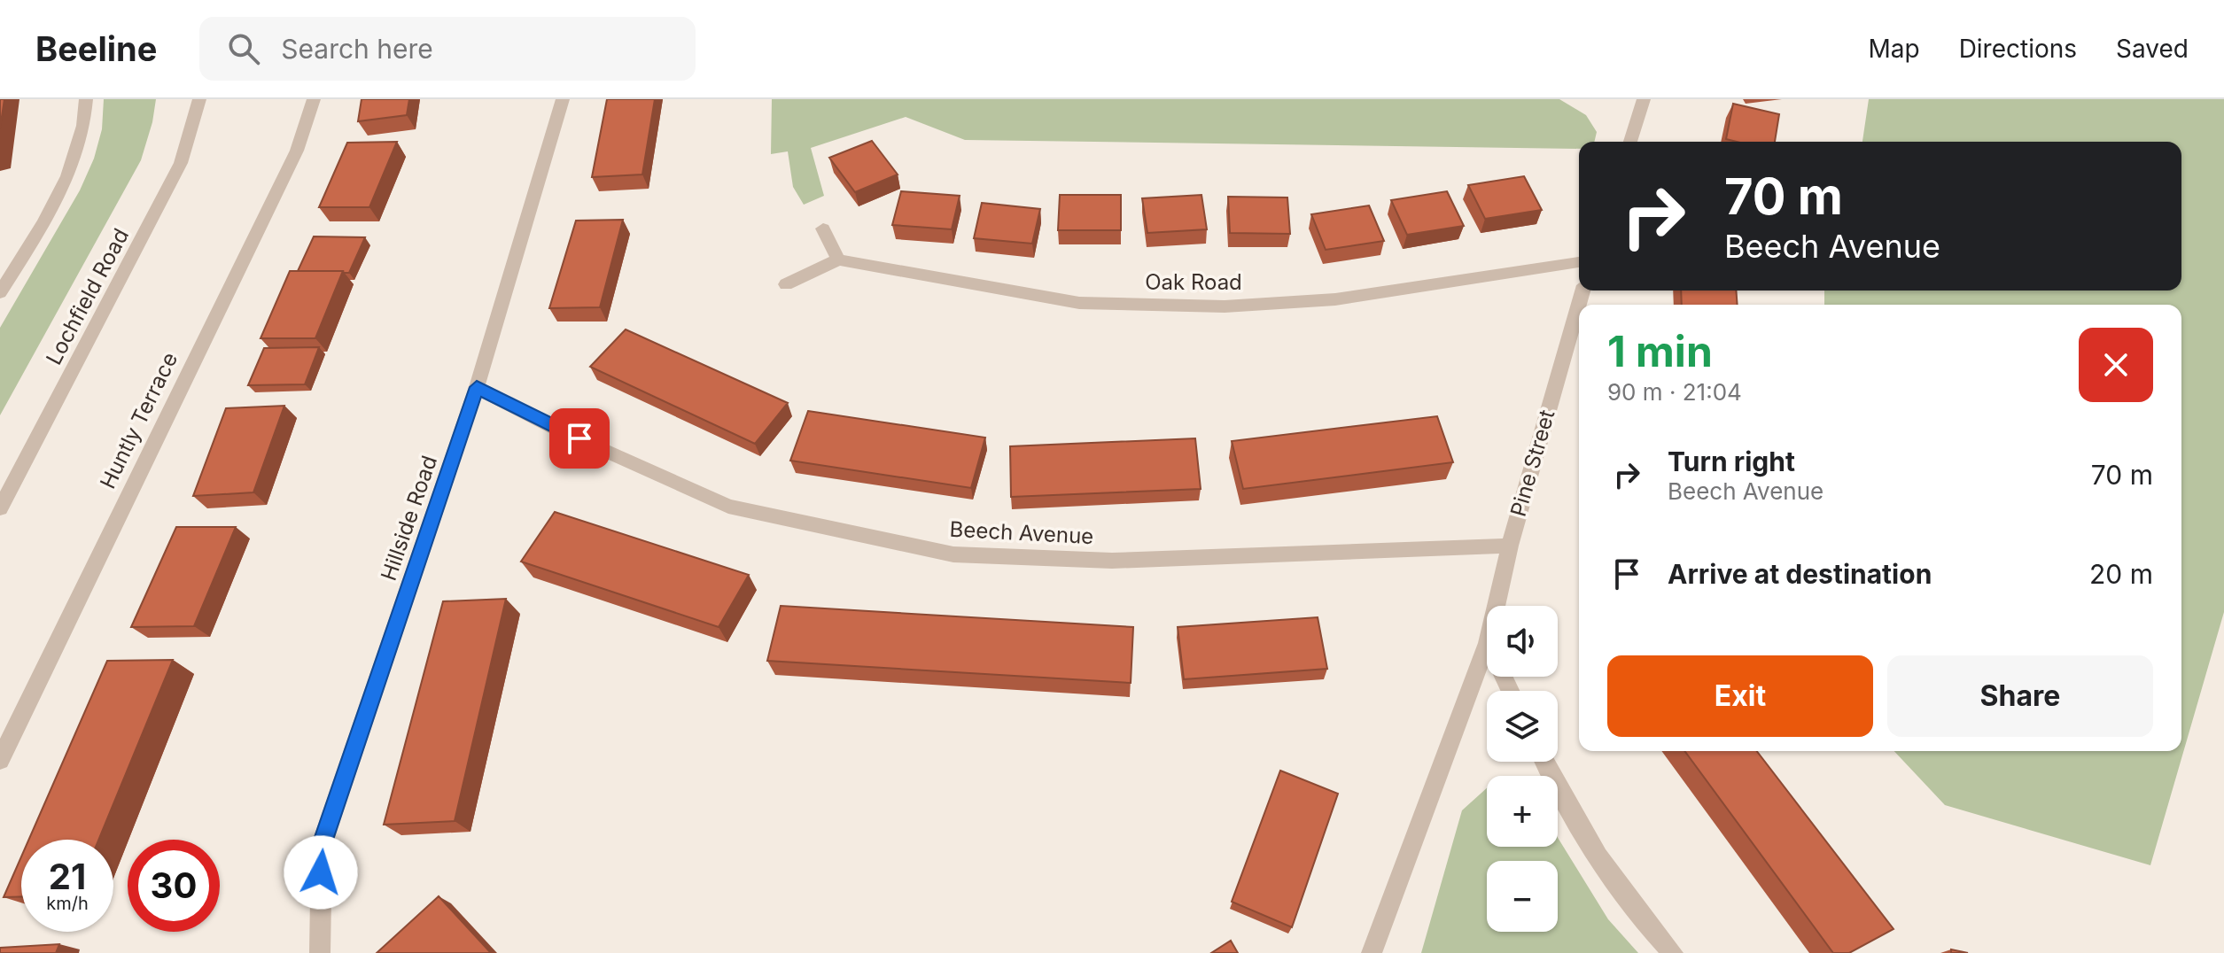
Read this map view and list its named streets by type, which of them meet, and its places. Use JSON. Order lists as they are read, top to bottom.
{
  "streets": {
    "street": [
      "Oak Road",
      "Lochfield Road",
      "Huntly Terrace",
      "Pine Street",
      "Hillside Road",
      "Beech Avenue"
    ]
  },
  "crossings": [
    ["Pine Street", "Beech Avenue"],
    ["Hillside Road", "Beech Avenue"]
  ],
  "page": {
    "header": "Beeline",
    "search": "Search here",
    "nav": ["Map", "Directions", "Saved"],
    "turn": ["70 m", "Beech Avenue"],
    "heading": ["1 min", "90 m · 21:04"],
    "list": [
      {
        "name": "Turn right",
        "note": "Beech Avenue",
        "value": "70 m"
      },
      {
        "name": "Arrive at destination",
        "value": "20 m"
      }
    ],
    "map_buttons": ["+", "−"],
    "buttons": ["Exit", "Share"],
    "speed": "21 km/h",
    "limit": "30"
  }
}
